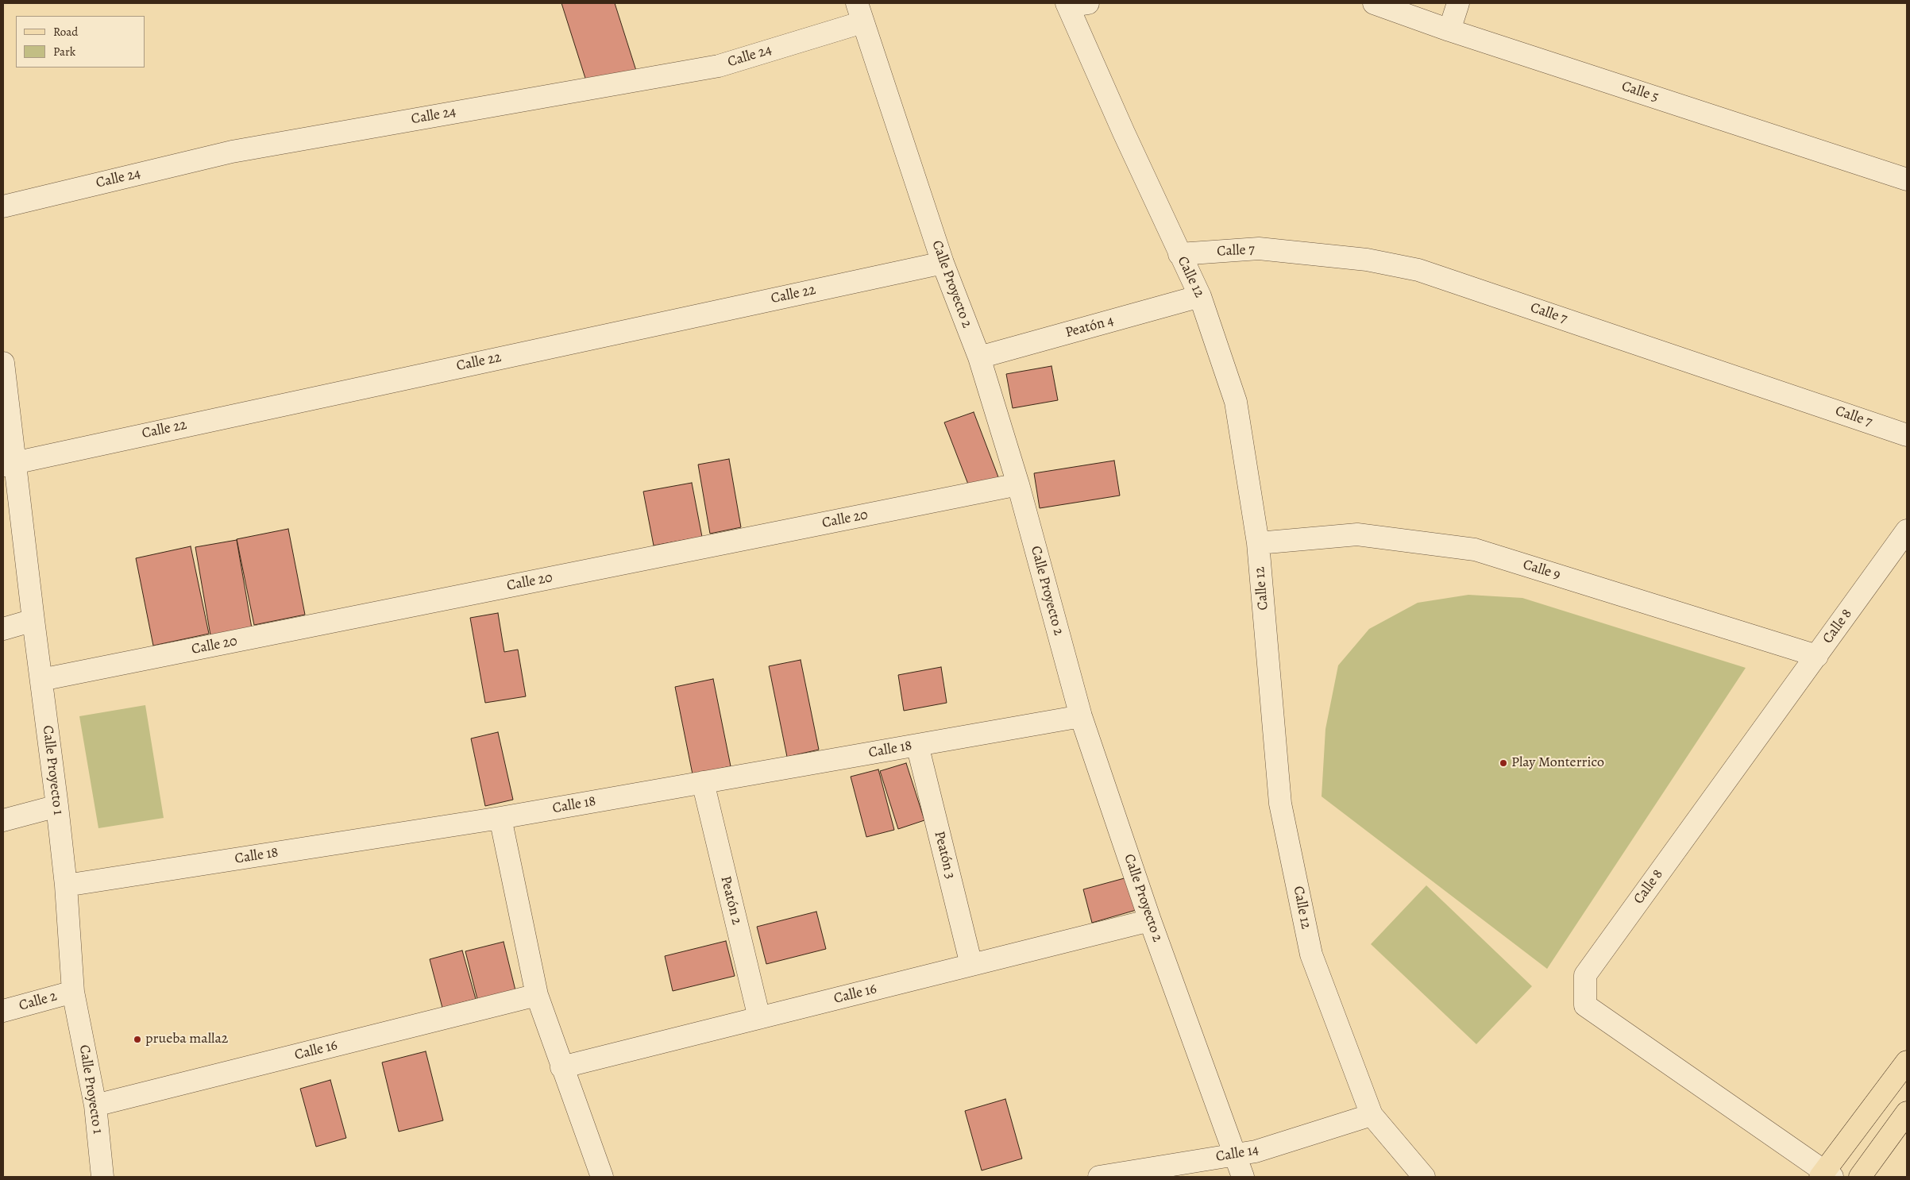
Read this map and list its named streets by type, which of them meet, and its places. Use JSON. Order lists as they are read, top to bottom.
{
  "streets": {
    "street": [
      "Calle 24",
      "Calle 5",
      "Calle 7",
      "Calle 12",
      "Calle Proyecto 2",
      "Calle 22",
      "Peatón 4",
      "Calle 20",
      "Calle 9",
      "Calle 8",
      "Calle 18",
      "Calle Proyecto 1",
      "Peatón 3",
      "Peatón 2",
      "Calle 16",
      "Calle 2",
      "Calle 14"
    ]
  },
  "crossings": [
    ["Calle 24", "Calle Proyecto 2"],
    ["Calle 7", "Calle 12"],
    ["Calle 12", "Peatón 4"],
    ["Calle 12", "Calle 9"],
    ["Calle 12", "Calle 14"],
    ["Calle Proyecto 2", "Calle 22"],
    ["Calle Proyecto 2", "Peatón 4"],
    ["Calle Proyecto 2", "Calle 20"],
    ["Calle Proyecto 2", "Calle 18"],
    ["Calle Proyecto 2", "Calle 16"],
    ["Calle Proyecto 2", "Calle 14"],
    ["Calle 22", "Calle Proyecto 1"],
    ["Calle 20", "Calle Proyecto 1"],
    ["Calle 9", "Calle 8"],
    ["Calle 18", "Calle Proyecto 1"],
    ["Calle 18", "Peatón 3"],
    ["Calle 18", "Peatón 2"],
    ["Calle Proyecto 1", "Calle 16"],
    ["Calle Proyecto 1", "Calle 2"],
    ["Peatón 3", "Calle 16"],
    ["Peatón 2", "Calle 16"]
  ],
  "places": ["Play Monterrico", "prueba malla2"],
  "legend": ["Road", "Park"]
}
